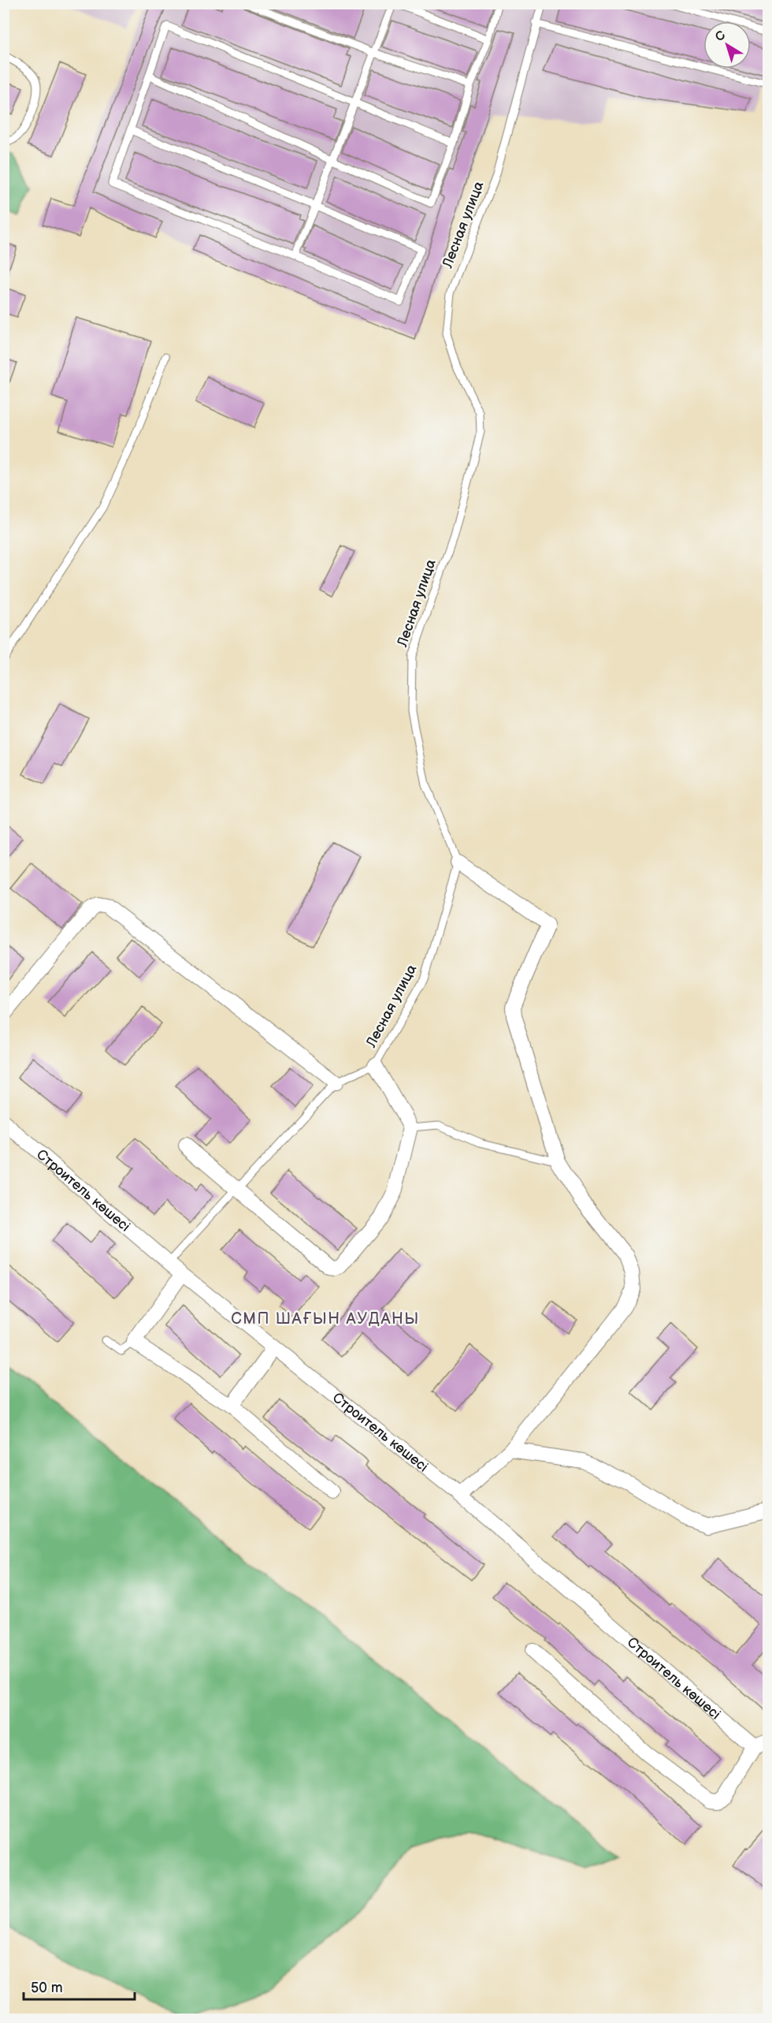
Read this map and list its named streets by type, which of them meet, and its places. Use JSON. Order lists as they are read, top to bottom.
{
  "streets": {
    "street": ["Строитель көшесі"],
    "lane": ["Лесная улица"]
  },
  "crossings": [
    ["Лесная улица", "Строитель көшесі"]
  ],
  "districts": ["СМП ШАҒЫН АУДАНЫ"],
  "scale_bar": "50 m",
  "north": "top left"
}
